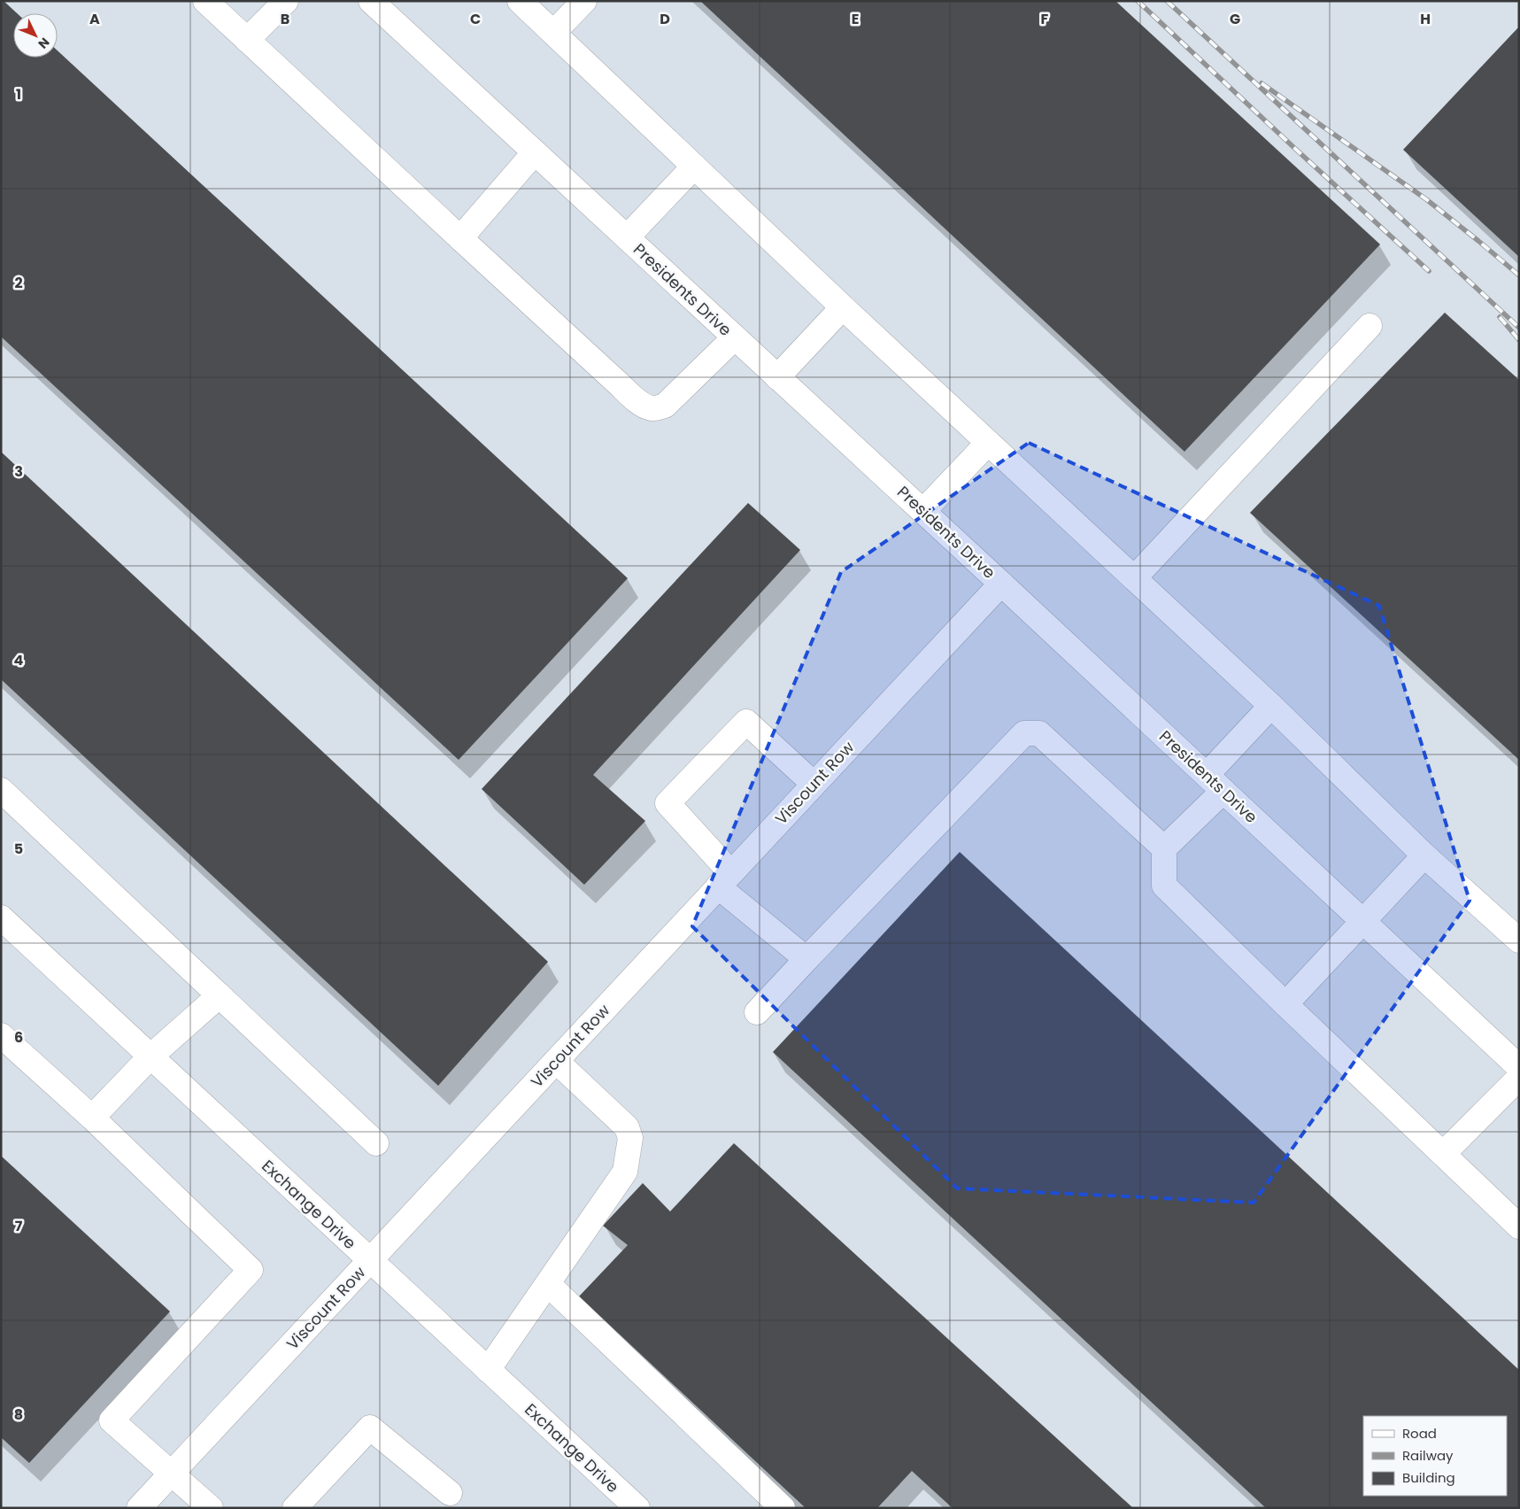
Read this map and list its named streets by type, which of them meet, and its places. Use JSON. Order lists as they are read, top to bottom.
{
  "streets": {
    "street": ["Presidents Drive", "Viscount Row", "Exchange Drive"]
  },
  "crossings": [
    ["Presidents Drive", "Viscount Row"],
    ["Viscount Row", "Exchange Drive"]
  ],
  "legend": ["Road", "Railway", "Building"],
  "north": "bottom right",
  "grid": {
    "columns": [
      "A",
      "B",
      "C",
      "D",
      "E",
      "F",
      "G",
      "H"
    ],
    "rows": [
      "1",
      "2",
      "3",
      "4",
      "5",
      "6",
      "7",
      "8"
    ]
  }
}
